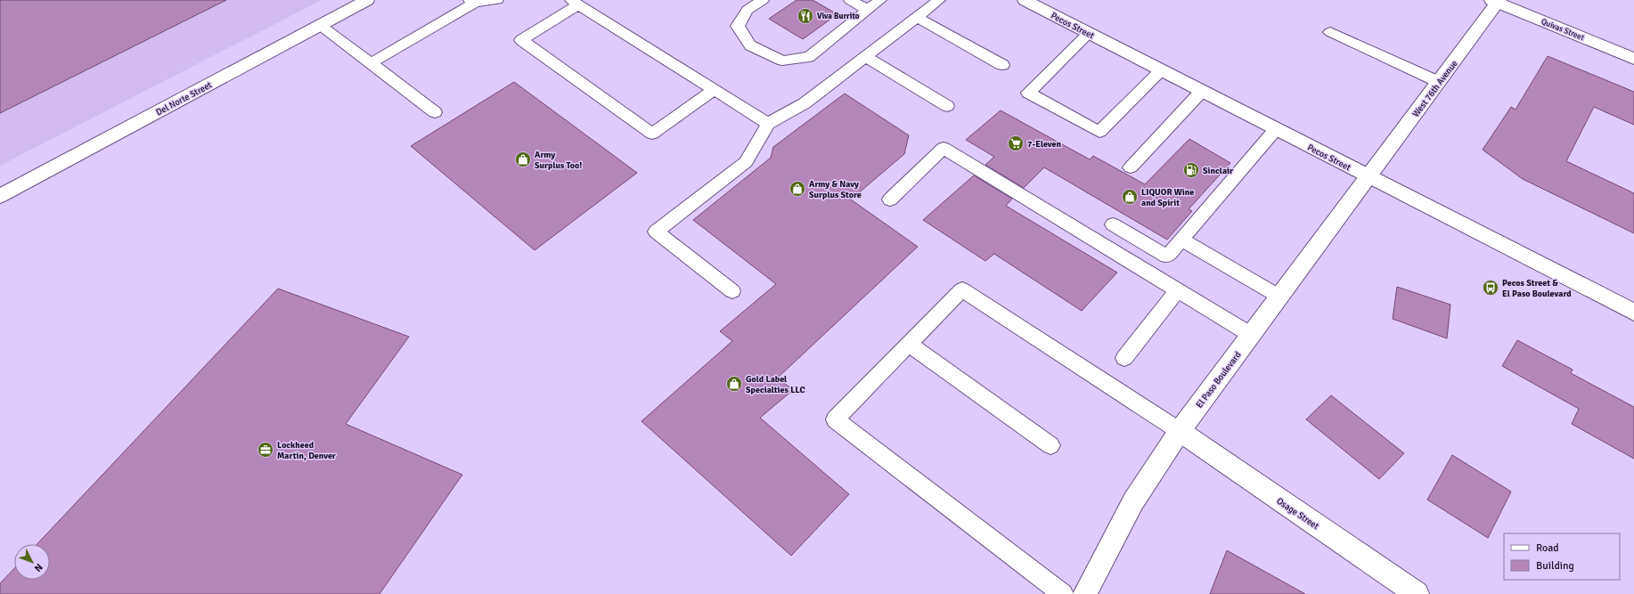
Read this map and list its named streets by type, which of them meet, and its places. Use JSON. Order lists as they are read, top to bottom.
{
  "streets": {
    "street": [
      "Pecos Street",
      "Quivas Street",
      "West 76th Avenue",
      "Del Norte Street",
      "El Paso Boulevard",
      "Osage Street"
    ]
  },
  "crossings": [
    ["Pecos Street", "West 76th Avenue"],
    ["Pecos Street", "El Paso Boulevard"],
    ["Quivas Street", "West 76th Avenue"],
    ["West 76th Avenue", "El Paso Boulevard"],
    ["El Paso Boulevard", "Osage Street"]
  ],
  "places": {
    "restaurant": ["Viva Burrito"],
    "supermarket": ["7-Eleven"],
    "shop": [
      "Army Surplus Too!",
      "Army & Navy Surplus Store",
      "LIQUOR Wine and Spirit",
      "Gold Label Specialties LLC"
    ],
    "fuel station": ["Sinclair"],
    "bus stop": ["Pecos Street & El Paso Boulevard"],
    "office": ["Lockheed Martin, Denver"]
  },
  "legend": ["Road", "Building"],
  "north": "bottom right"
}
